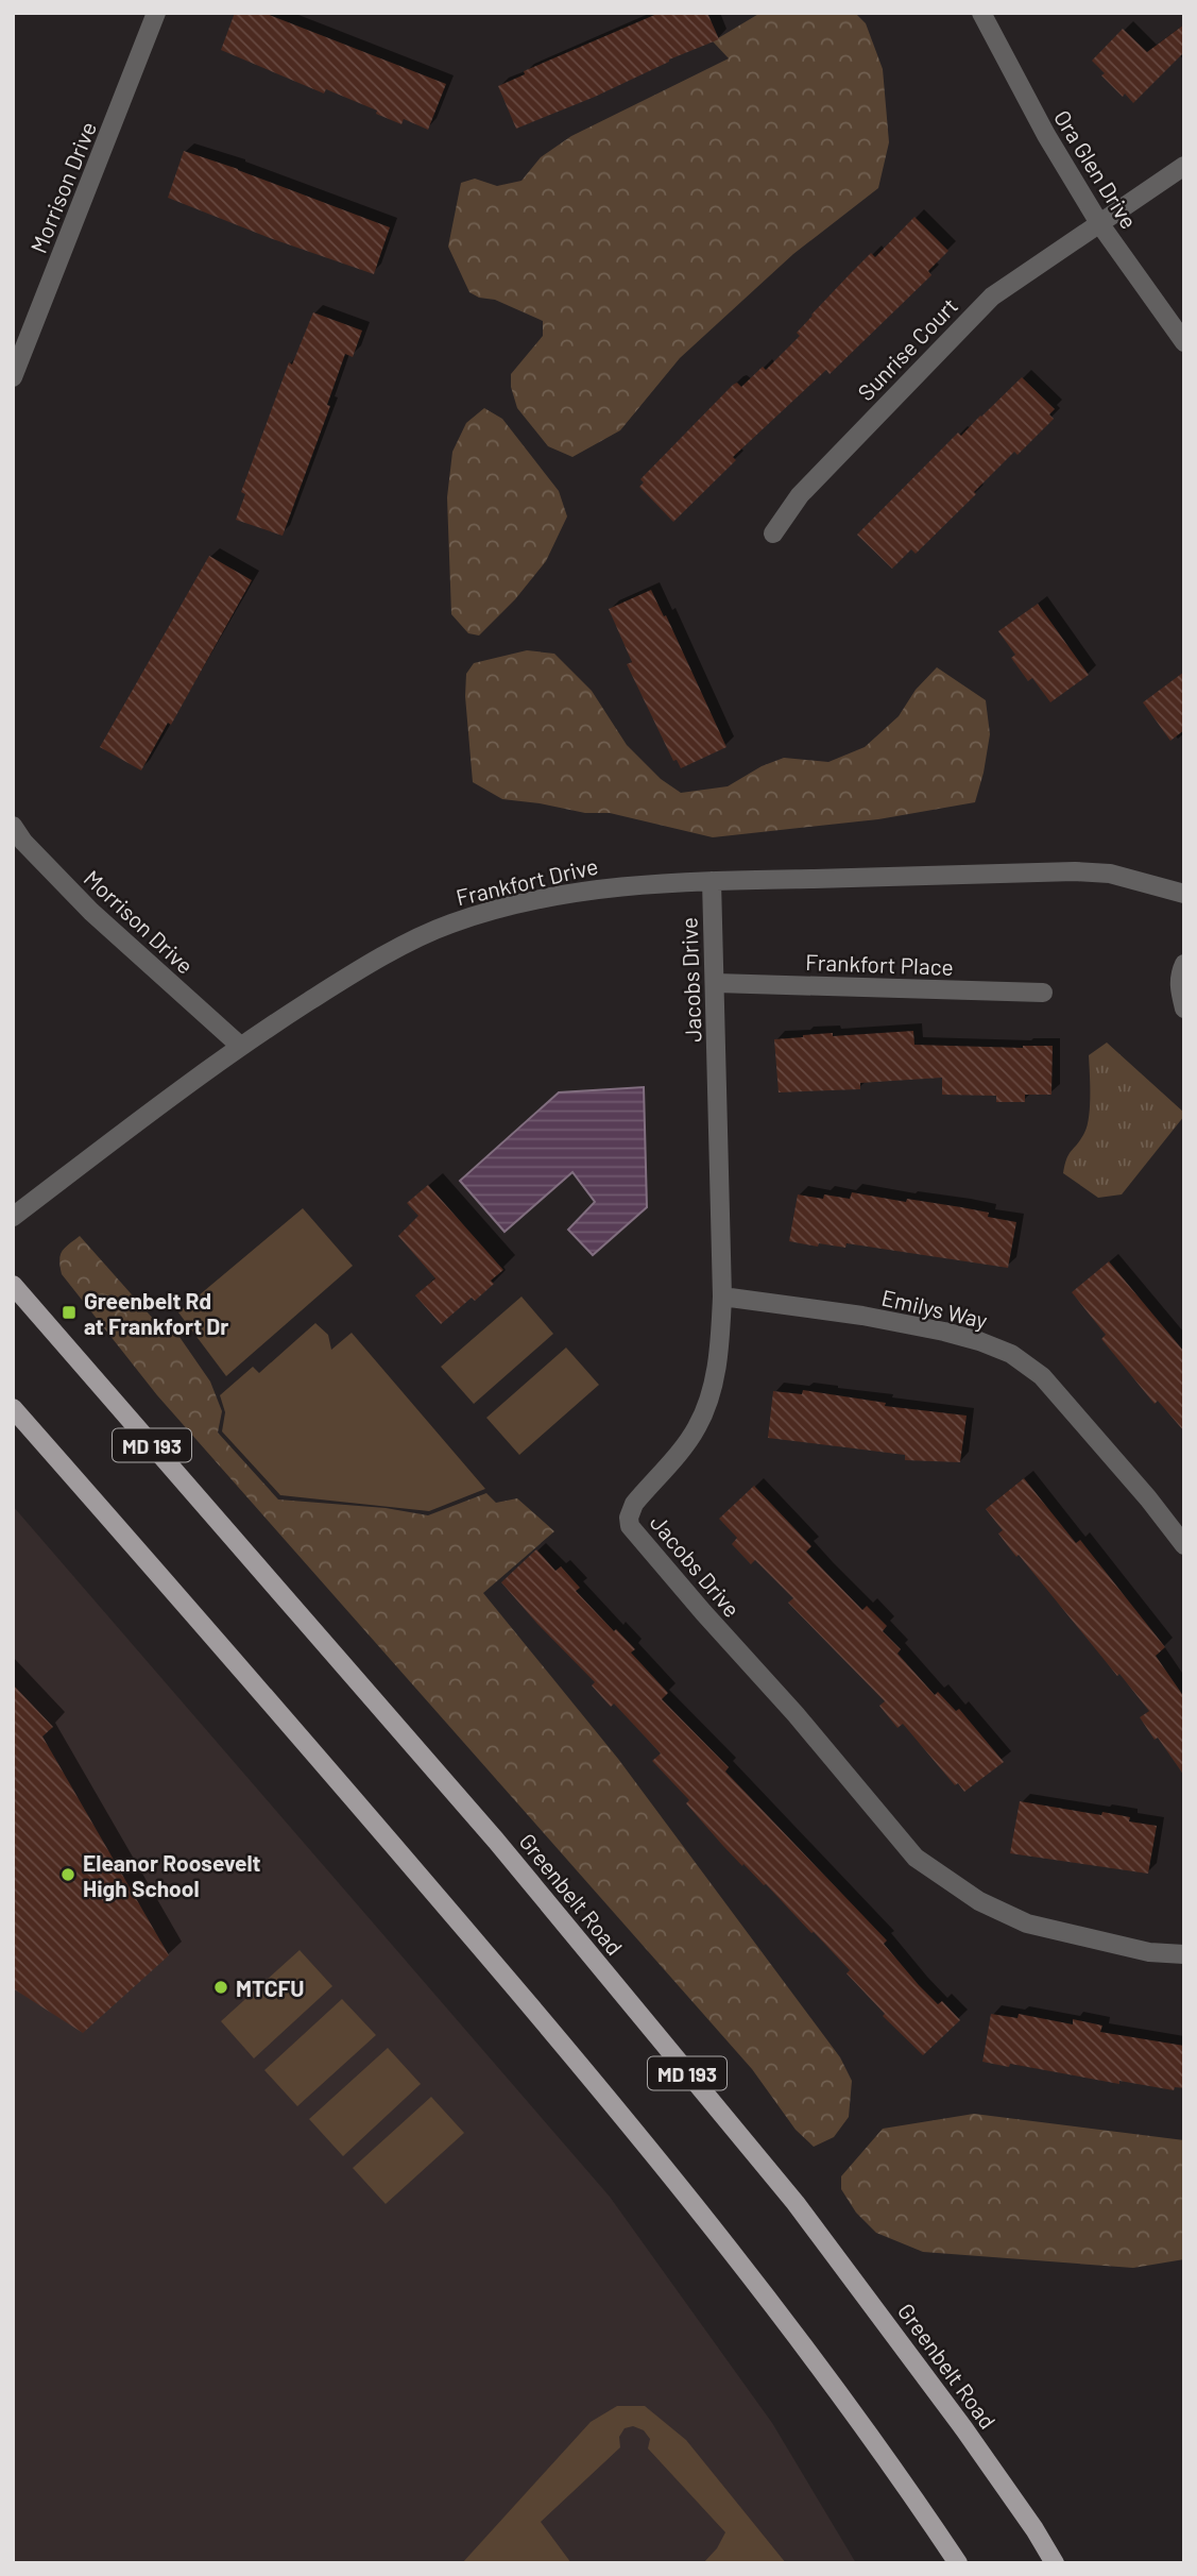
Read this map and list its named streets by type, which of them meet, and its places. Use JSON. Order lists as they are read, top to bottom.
{
  "streets": {
    "main road": ["MD 193", "Greenbelt Road"],
    "street": [
      "Ora Glen Drive",
      "Morrison Drive",
      "Sunrise Court",
      "Frankfort Drive",
      "Frankfort Place",
      "Jacobs Drive",
      "Emilys Way"
    ]
  },
  "crossings": [
    ["Ora Glen Drive", "Sunrise Court"],
    ["Morrison Drive", "Frankfort Drive"],
    ["Frankfort Drive", "Jacobs Drive"],
    ["Frankfort Place", "Jacobs Drive"],
    ["Jacobs Drive", "Emilys Way"]
  ],
  "places": {
    "transit": ["Greenbelt Rd at Frankfort Dr"],
    "other": ["Eleanor Roosevelt High School", "MTCFU"]
  }
}
